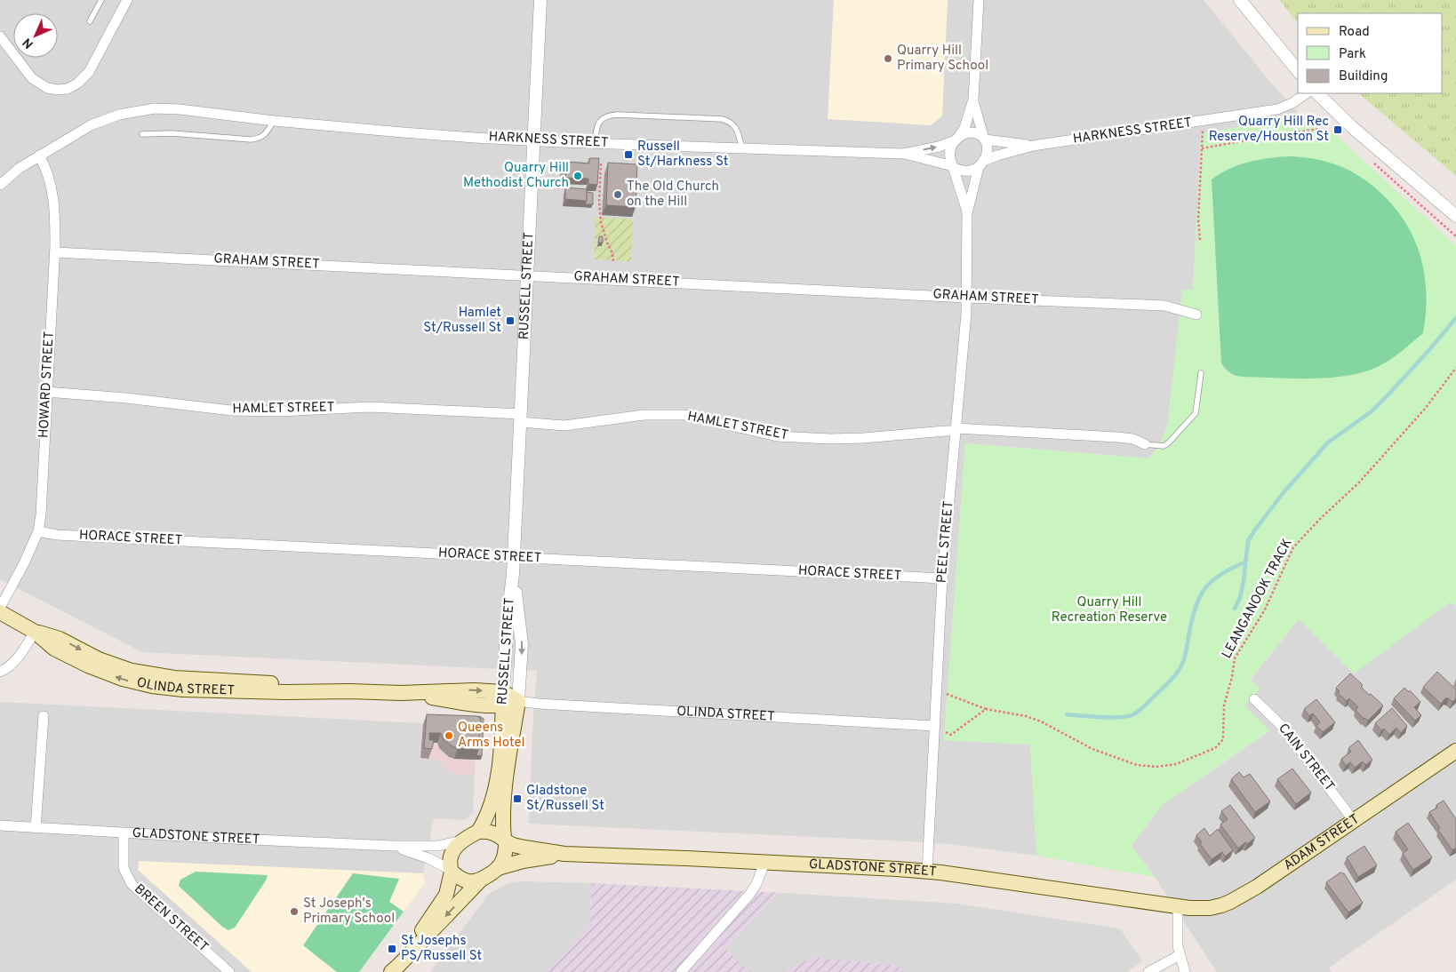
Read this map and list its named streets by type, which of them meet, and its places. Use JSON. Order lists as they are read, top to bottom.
{
  "streets": {
    "main road": [
      "RUSSELL STREET",
      "OLINDA STREET",
      "GLADSTONE STREET",
      "ADAM STREET"
    ],
    "street": [
      "HARKNESS STREET",
      "GRAHAM STREET",
      "HOWARD STREET",
      "HAMLET STREET",
      "HORACE STREET",
      "PEEL STREET",
      "CAIN STREET",
      "BREEN STREET"
    ],
    "path": ["LEANGANOOK TRACK"]
  },
  "crossings": [
    ["HARKNESS STREET", "RUSSELL STREET"],
    ["HARKNESS STREET", "HOWARD STREET"],
    ["HARKNESS STREET", "PEEL STREET"],
    ["GRAHAM STREET", "RUSSELL STREET"],
    ["GRAHAM STREET", "HOWARD STREET"],
    ["GRAHAM STREET", "PEEL STREET"],
    ["RUSSELL STREET", "HAMLET STREET"],
    ["RUSSELL STREET", "HORACE STREET"],
    ["RUSSELL STREET", "OLINDA STREET"],
    ["RUSSELL STREET", "GLADSTONE STREET"],
    ["HOWARD STREET", "HAMLET STREET"],
    ["HOWARD STREET", "HORACE STREET"],
    ["HAMLET STREET", "PEEL STREET"],
    ["HORACE STREET", "PEEL STREET"],
    ["PEEL STREET", "OLINDA STREET"],
    ["PEEL STREET", "GLADSTONE STREET"],
    ["CAIN STREET", "ADAM STREET"],
    ["GLADSTONE STREET", "ADAM STREET"],
    ["GLADSTONE STREET", "BREEN STREET"]
  ],
  "parks": ["Quarry Hill Recreation Reserve"],
  "places": {
    "other": [
      "Quarry Hill Primary School",
      "Quarry Hill Methodist Church",
      "The Old Church on the Hill",
      "Queens Arms Hotel",
      "St Joseph's Primary School"
    ],
    "transit": [
      "Quarry Hill Rec Reserve/Houston St",
      "Russell St/Harkness St",
      "Hamlet St/Russell St",
      "Gladstone St/Russell St",
      "St Josephs PS/Russell St"
    ]
  },
  "legend": ["Road", "Park", "Building"],
  "north": "bottom left"
}
